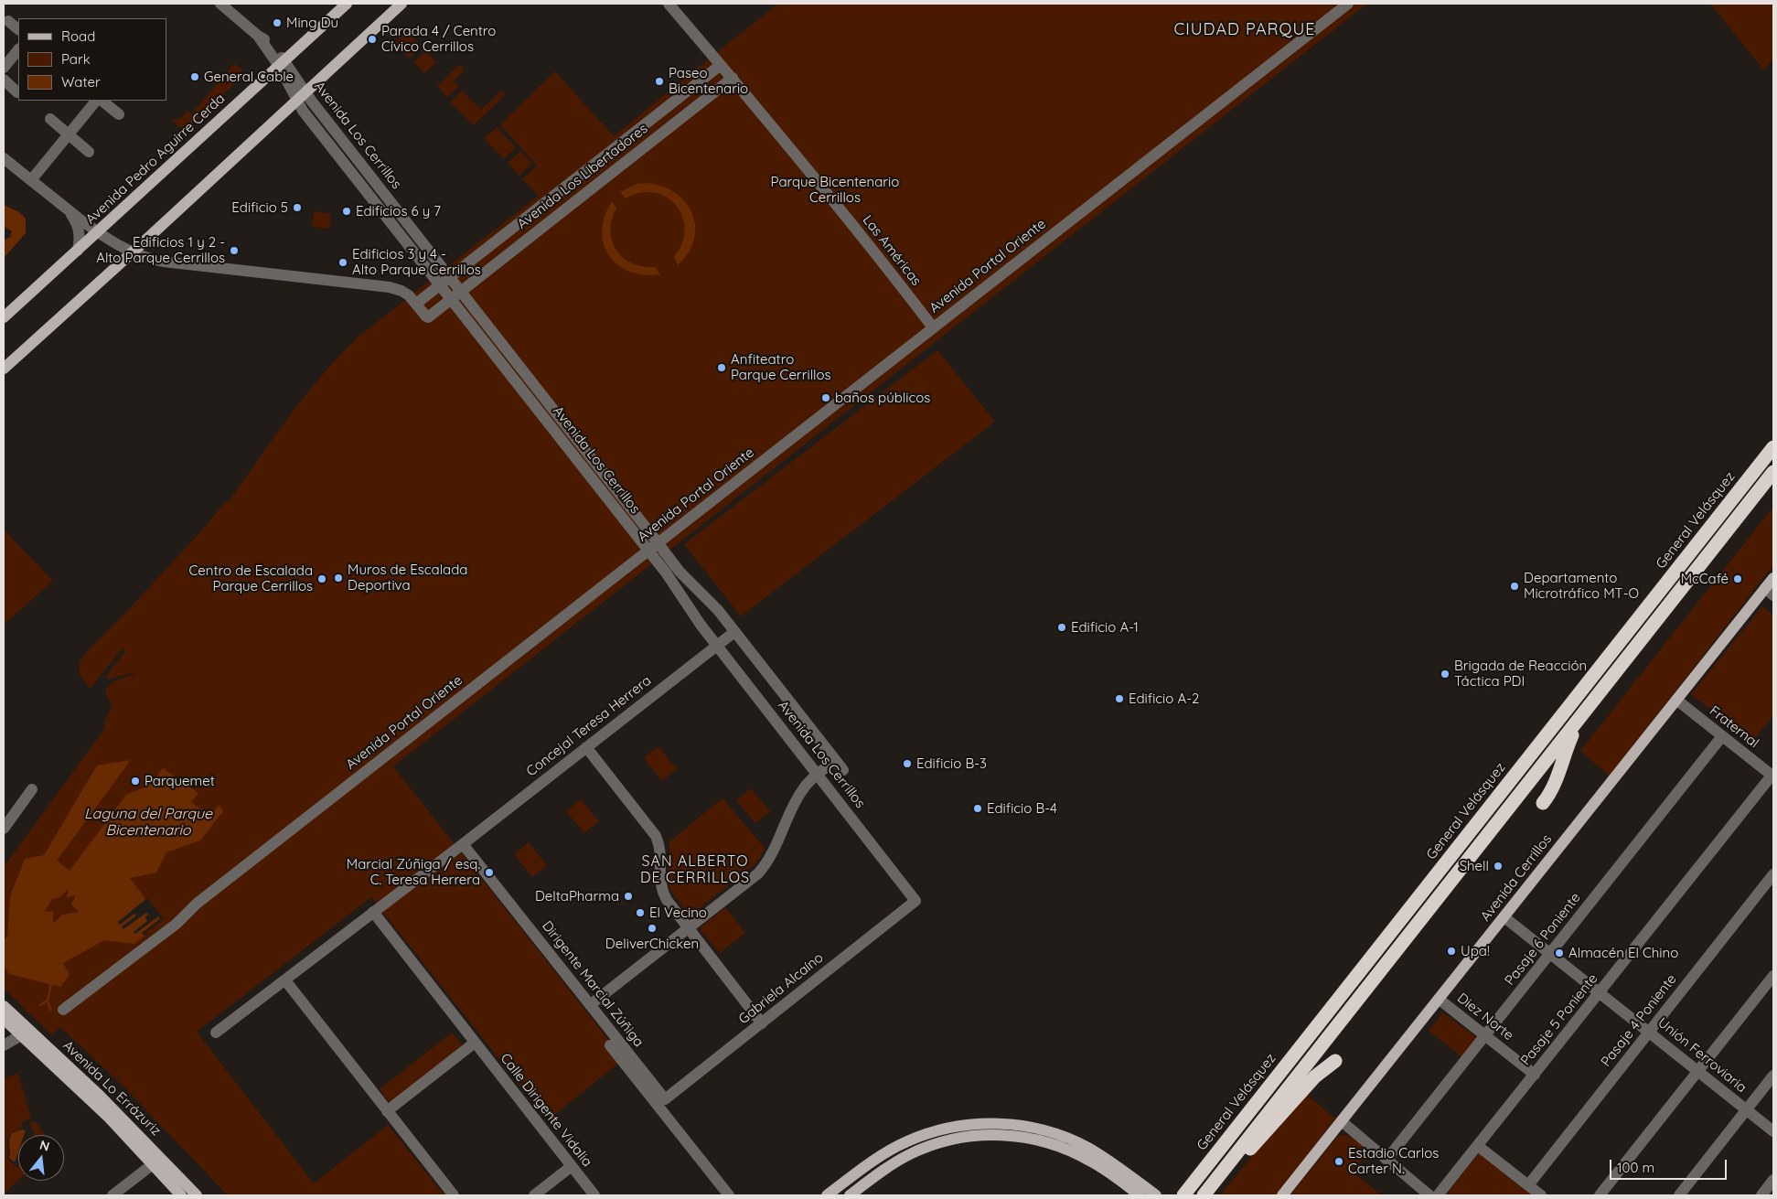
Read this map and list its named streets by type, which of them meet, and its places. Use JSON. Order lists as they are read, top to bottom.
{
  "streets": {
    "highway": ["General Velásquez"],
    "main road": ["Avenida Pedro Aguirre Cerda", "Avenida Cerrillos", "Avenida Lo Errázuriz"],
    "street": [
      "Avenida Los Cerrillos",
      "Avenida Los Libertadores",
      "Las Américas",
      "Avenida Portal Oriente",
      "Concejal Teresa Herrera",
      "Fraternal",
      "Pasaje 6 Poniente",
      "Dirigente Marcial Zúñiga",
      "Gabriela Alcaíno",
      "Diez Norte",
      "Pasaje 5 Poniente",
      "Pasaje 4 Poniente",
      "Unión Ferroviaria",
      "Calle Dirigente Vidalia"
    ]
  },
  "crossings": [
    ["Avenida Los Cerrillos", "Avenida Pedro Aguirre Cerda"],
    ["Avenida Los Cerrillos", "Avenida Los Libertadores"],
    ["Avenida Los Cerrillos", "Avenida Portal Oriente"],
    ["Avenida Los Cerrillos", "Concejal Teresa Herrera"],
    ["Avenida Los Cerrillos", "Gabriela Alcaíno"],
    ["Avenida Los Libertadores", "Las Américas"],
    ["Las Américas", "Avenida Portal Oriente"],
    ["Concejal Teresa Herrera", "Dirigente Marcial Zúñiga"],
    ["Concejal Teresa Herrera", "Calle Dirigente Vidalia"],
    ["Fraternal", "Avenida Cerrillos"],
    ["Fraternal", "Pasaje 6 Poniente"],
    ["Fraternal", "Pasaje 5 Poniente"],
    ["Avenida Cerrillos", "Diez Norte"],
    ["Avenida Cerrillos", "Unión Ferroviaria"],
    ["Pasaje 6 Poniente", "Diez Norte"],
    ["Pasaje 6 Poniente", "Unión Ferroviaria"],
    ["Dirigente Marcial Zúñiga", "Gabriela Alcaíno"],
    ["Diez Norte", "Pasaje 5 Poniente"],
    ["Pasaje 5 Poniente", "Unión Ferroviaria"],
    ["Pasaje 4 Poniente", "Unión Ferroviaria"]
  ],
  "districts": ["CIUDAD PARQUE", "SAN ALBERTO DE CERRILLOS"],
  "water": ["Laguna del Parque Bicentenario"],
  "parks": ["Parque Bicentenario Cerrillos"],
  "places": [
    "Ming Du",
    "Parada 4 / Centro Cívico Cerrillos",
    "General Cable",
    "Paseo Bicentenario",
    "Edificio 5",
    "Edificios 6 y 7",
    "Edificios 1 y 2 - Alto Parque Cerrillos",
    "Edificios 3 y 4 - Alto Parque Cerrillos",
    "Anfiteatro Parque Cerrillos",
    "baños públicos",
    "Muros de Escalada Deportiva",
    "Centro de Escalada Parque Cerrillos",
    "McCafé",
    "Departamento Microtráfico MT-O",
    "Edificio A-1",
    "Brigada de Reacción Táctica PDI",
    "Edificio A-2",
    "Edificio B-3",
    "Parquemet",
    "Edificio B-4",
    "Shell",
    "Marcial Zúñiga / esq. C. Teresa Herrera",
    "DeltaPharma",
    "El Vecino",
    "DeliverChicken",
    "Upa!",
    "Almacén El Chino",
    "Estadio Carlos Carter N."
  ],
  "legend": ["Road", "Park", "Water"],
  "scale_bar": "100 m",
  "north": "top"
}
